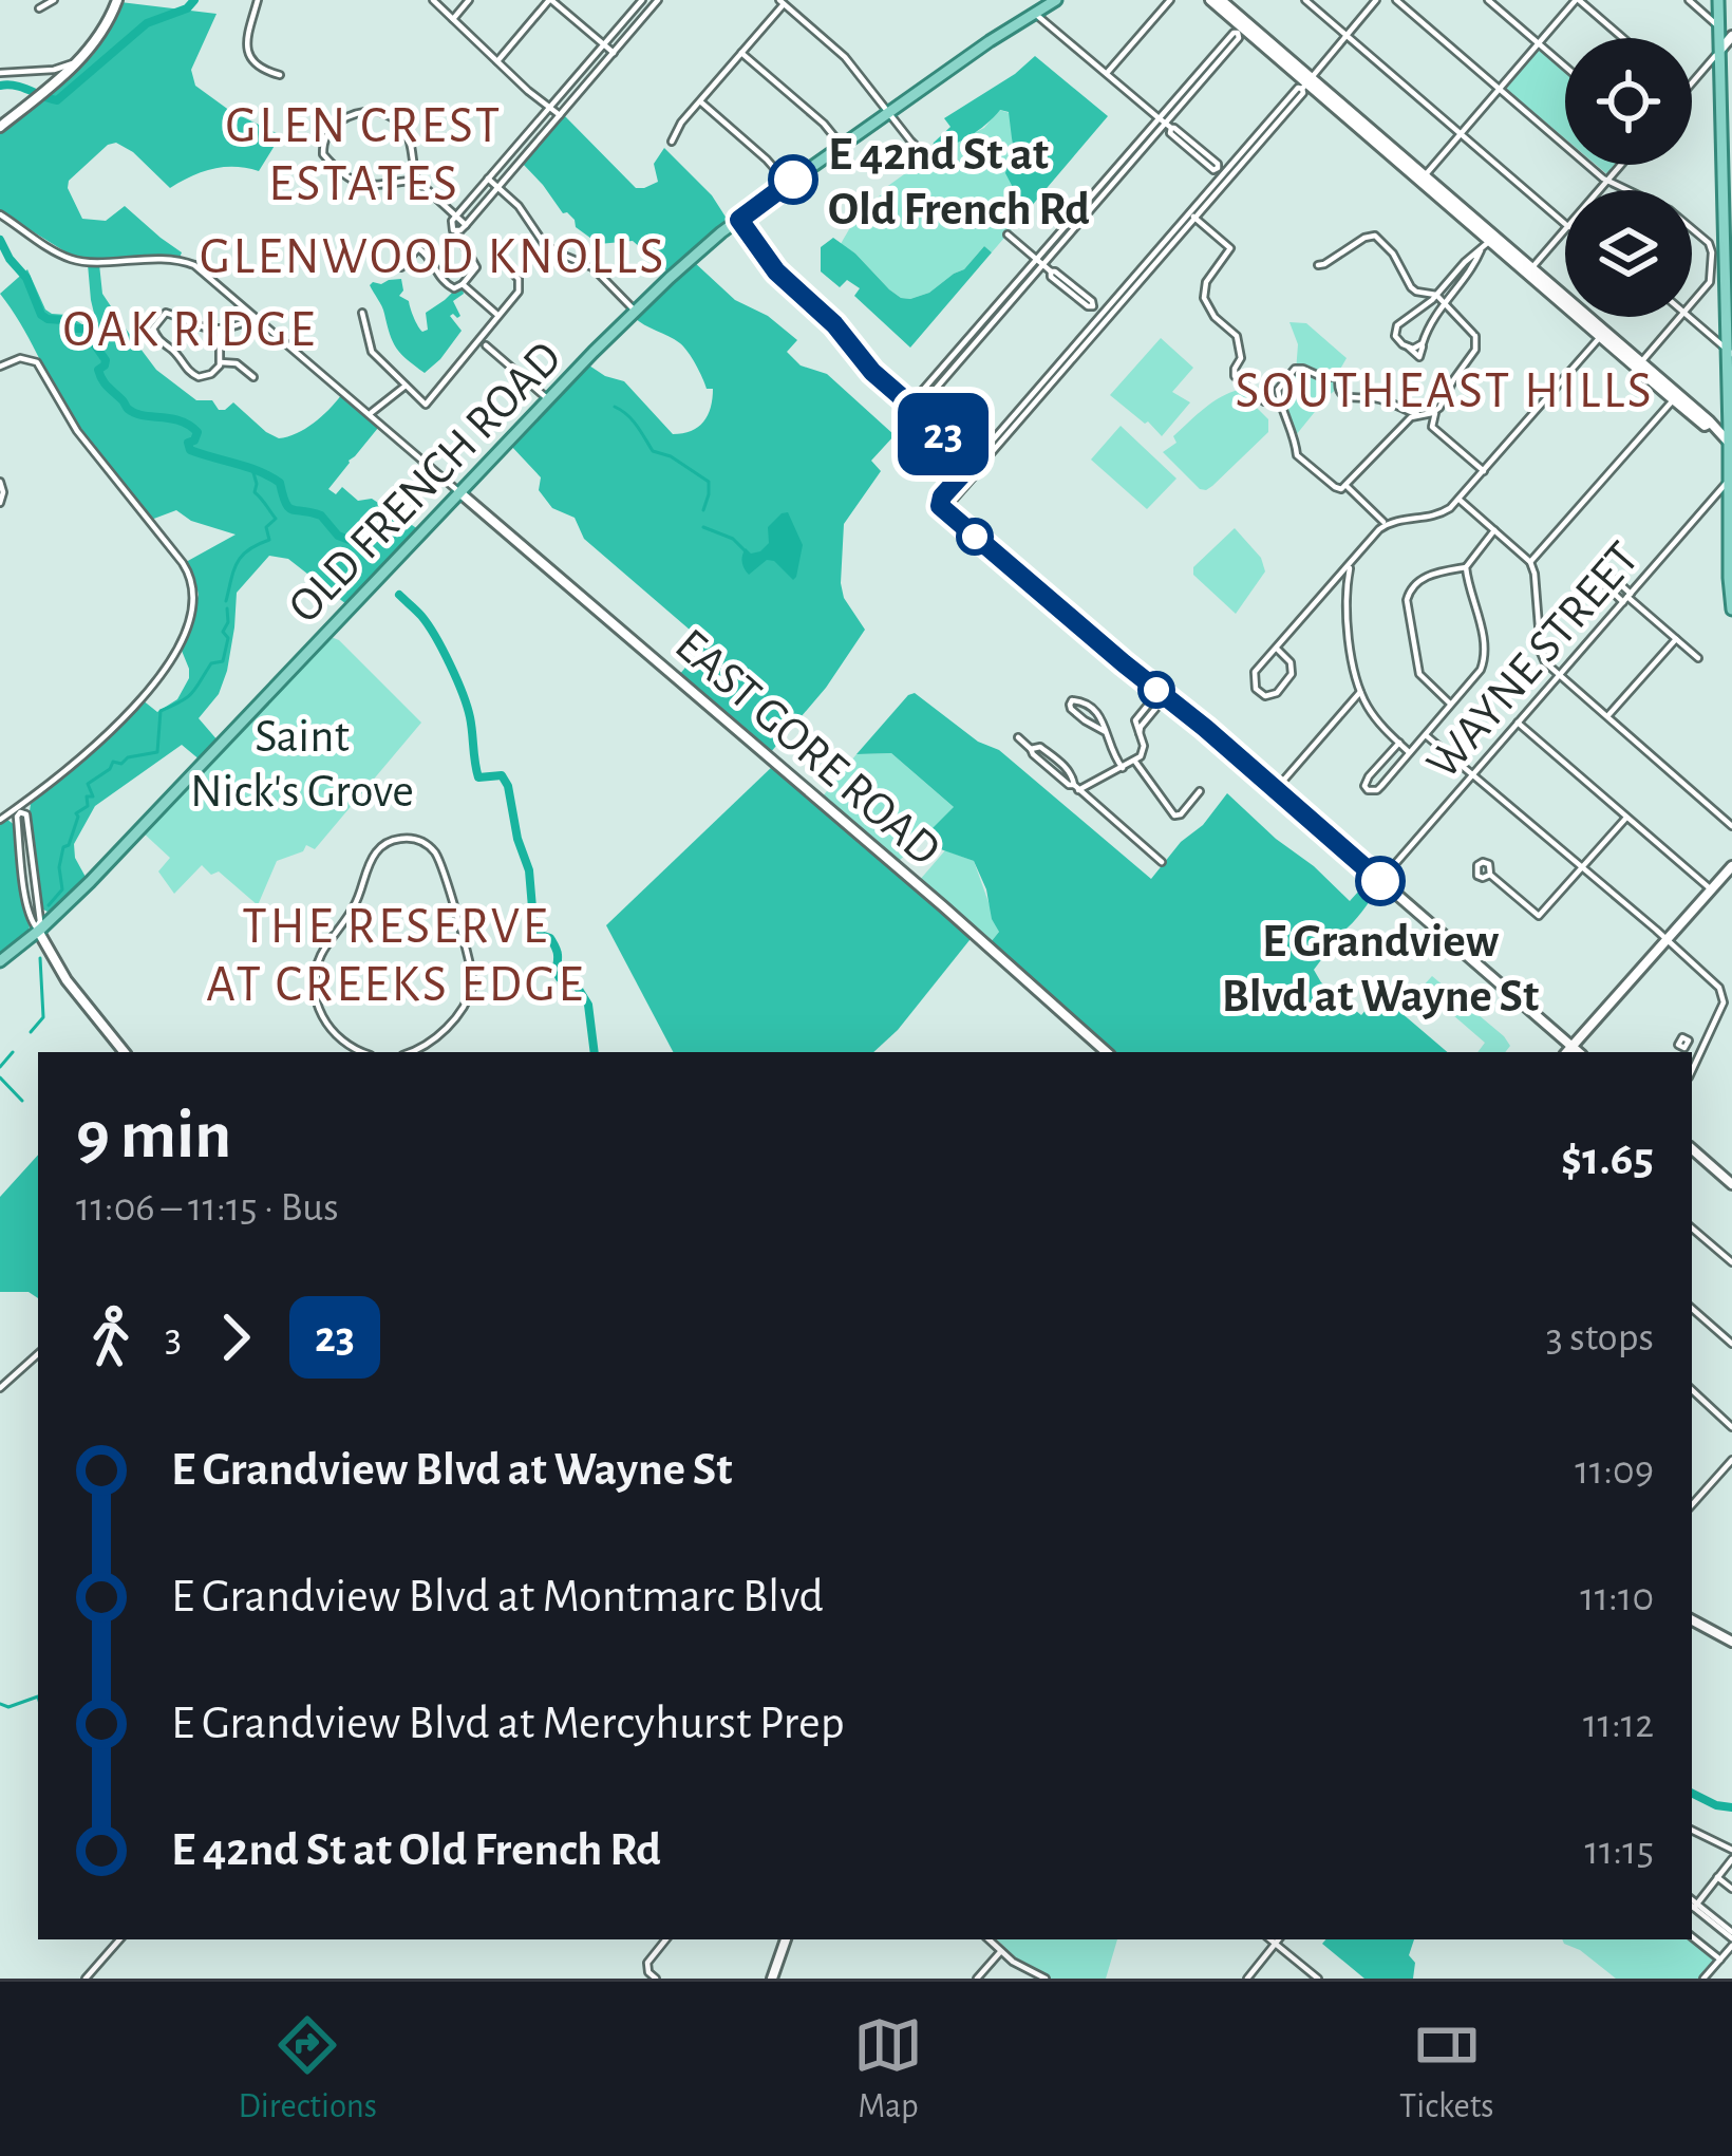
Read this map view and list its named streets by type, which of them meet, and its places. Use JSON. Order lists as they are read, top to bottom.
{
  "streets": {
    "main road": ["OLD FRENCH ROAD"],
    "street": ["WAYNE STREET", "EAST GORE ROAD"]
  },
  "crossings": [
    ["OLD FRENCH ROAD", "EAST GORE ROAD"]
  ],
  "districts": [
    "GLEN CREST ESTATES",
    "GLENWOOD KNOLLS",
    "OAK RIDGE",
    "SOUTHEAST HILLS",
    "THE RESERVE AT CREEKS EDGE"
  ],
  "parks": ["Saint Nick's Grove"],
  "places": ["E 42nd St at Old French Rd", "E Grandview Blvd at Wayne St"],
  "lines": ["bus line 23"],
  "page": {
    "on_map": "23",
    "heading": ["9 min", "11:06 – 11:15 · Bus", "$1.65"],
    "legs": ["3", "23", "3 stops"],
    "list": [
      {
        "name": "E Grandview Blvd at Wayne St",
        "value": "11:09"
      },
      {
        "name": "E Grandview Blvd at Montmarc Blvd",
        "value": "11:10"
      },
      {
        "name": "E Grandview Blvd at Mercyhurst Prep",
        "value": "11:12"
      },
      {
        "name": "E 42nd St at Old French Rd",
        "value": "11:15"
      }
    ],
    "tabs": ["Directions", "Map", "Tickets"]
  }
}
